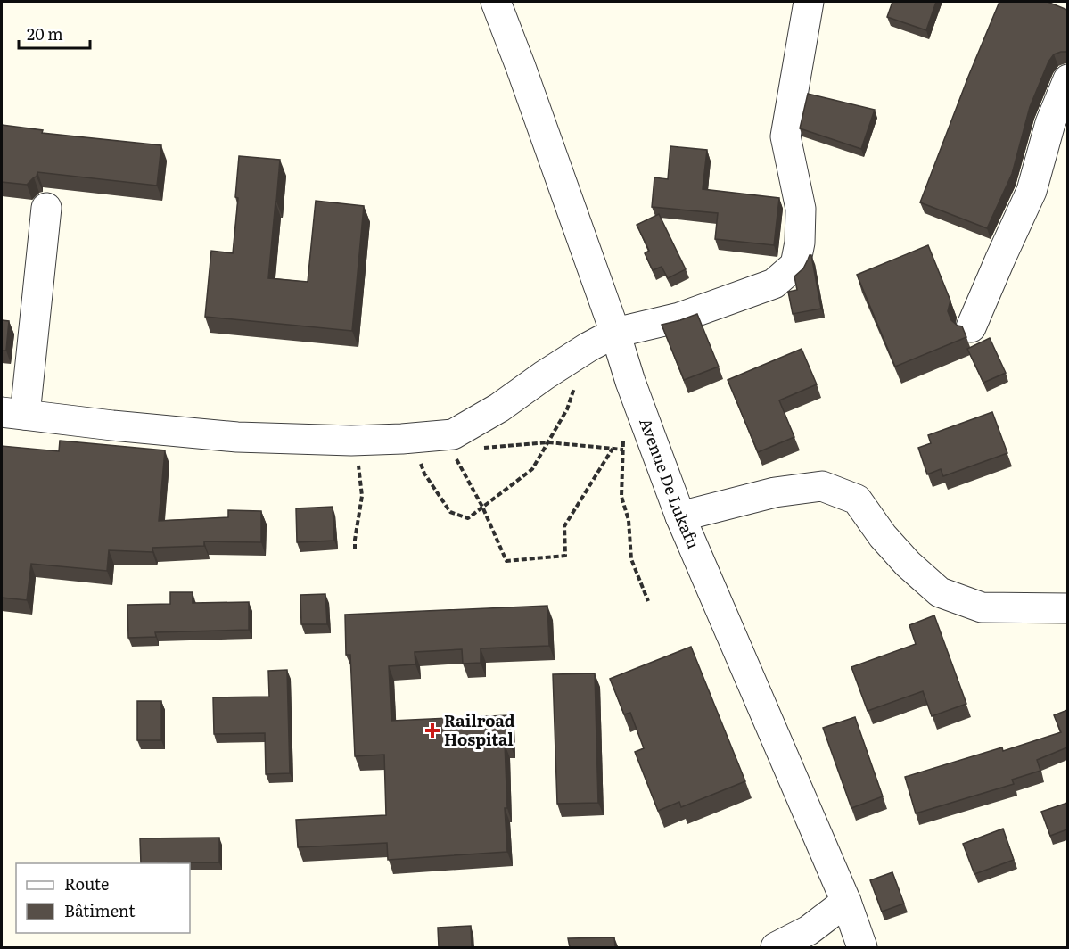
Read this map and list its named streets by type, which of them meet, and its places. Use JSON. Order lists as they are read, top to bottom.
{
  "streets": {
    "street": ["Avenue De Lukafu"]
  },
  "places": {
    "health": ["Railroad Hospital"]
  },
  "legend": ["Route", "Bâtiment"],
  "scale_bar": "20 m"
}
